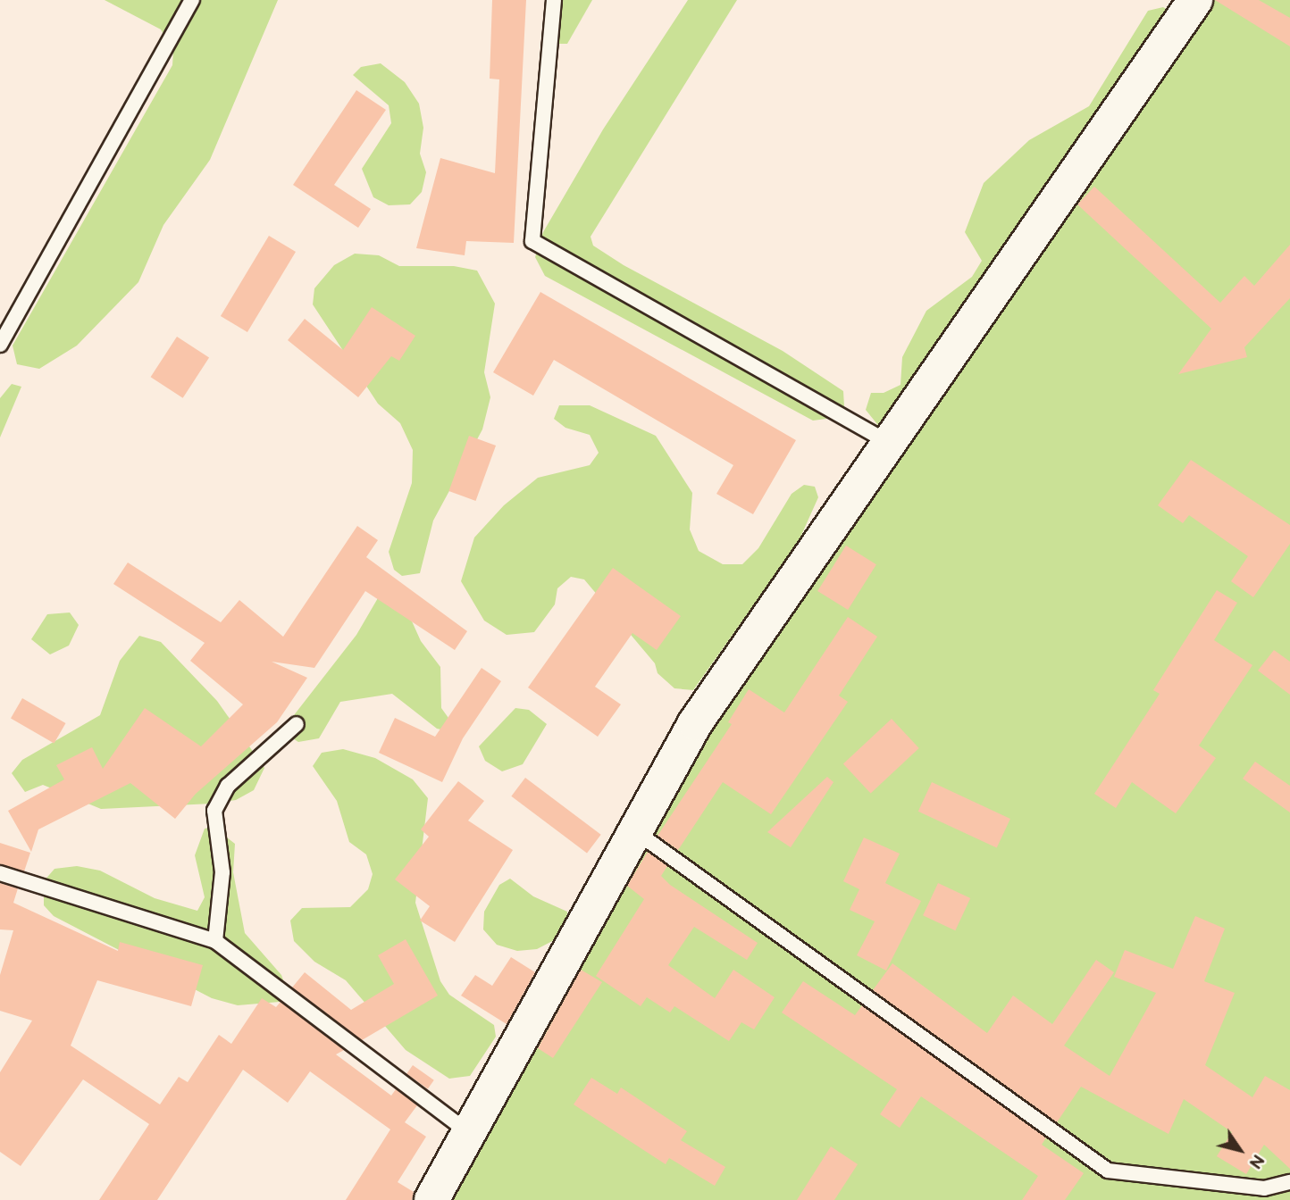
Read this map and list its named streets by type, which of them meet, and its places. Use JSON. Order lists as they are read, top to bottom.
{
  "north": "bottom right"
}
